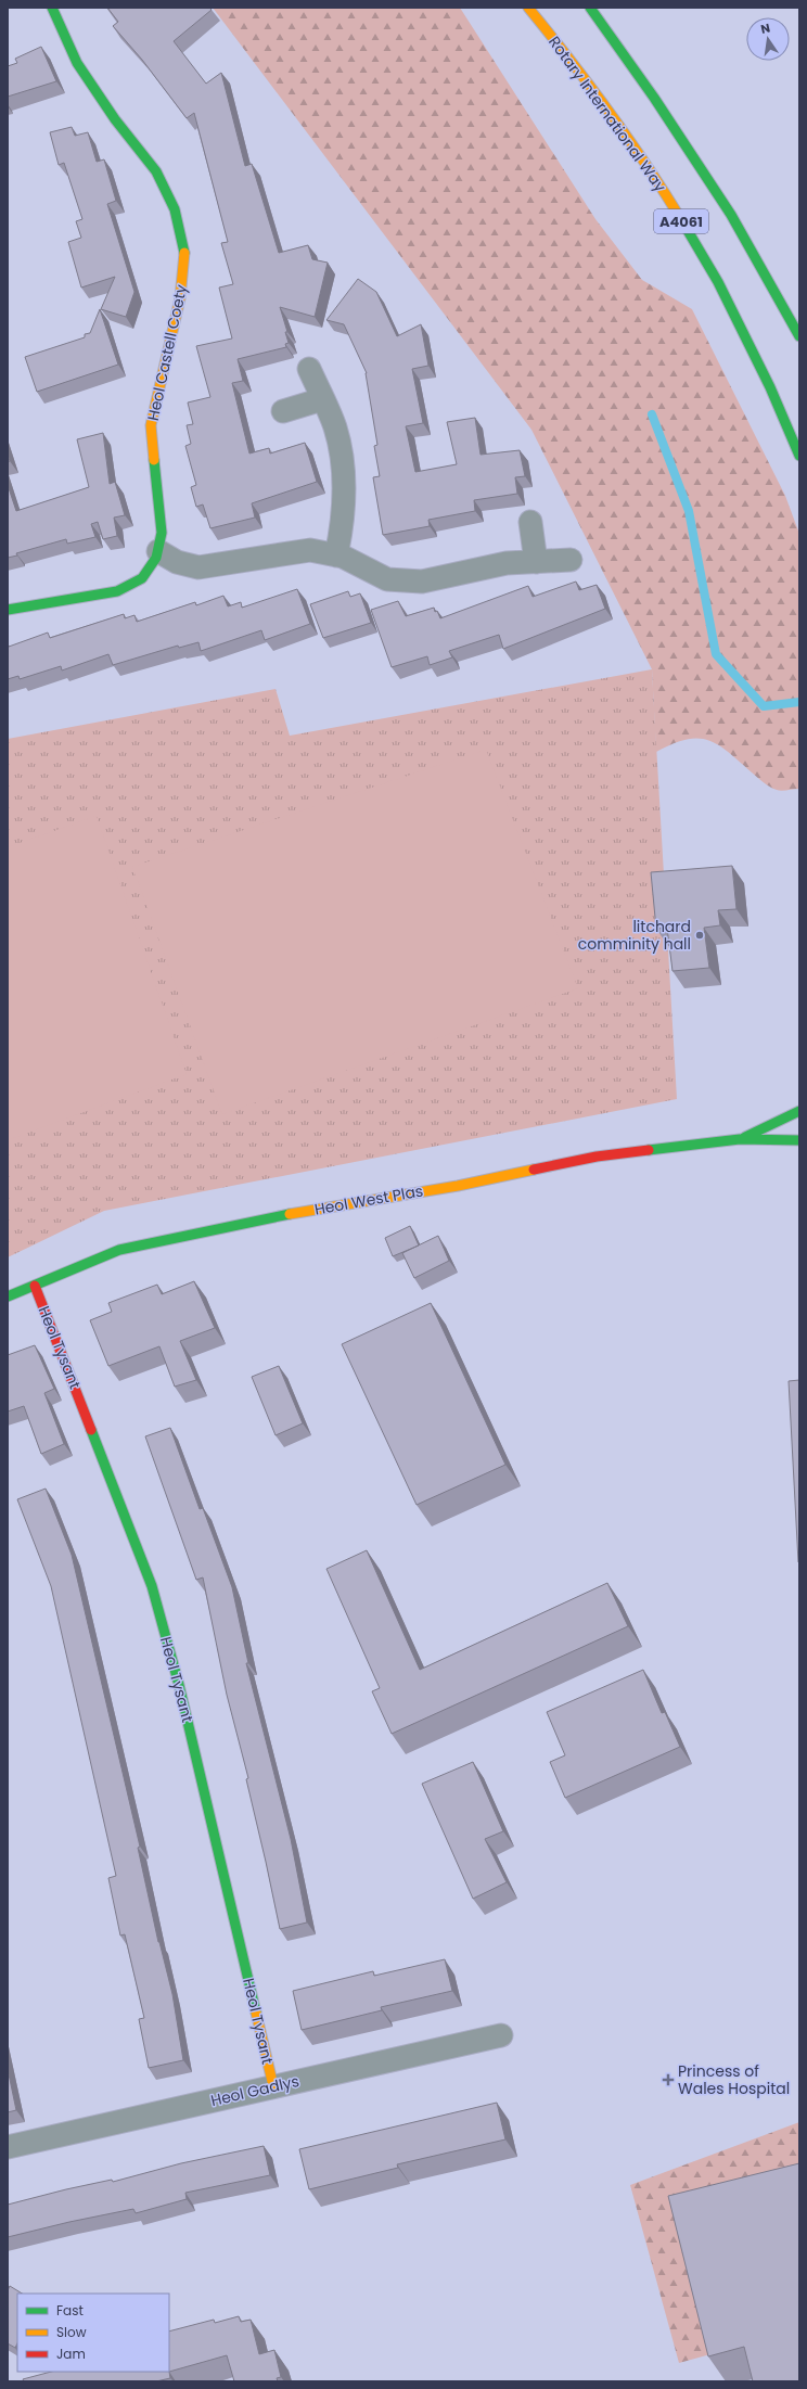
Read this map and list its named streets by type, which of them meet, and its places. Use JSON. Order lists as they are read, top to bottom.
{
  "streets": {
    "street": [
      "Rotary International Way",
      "A4061",
      "Heol Castell Coety",
      "Heol West Plas",
      "Heol Tysant",
      "Heol Gadlys"
    ]
  },
  "crossings": [
    ["Heol West Plas", "Heol Tysant"],
    ["Heol Tysant", "Heol Gadlys"]
  ],
  "places": {
    "other": ["litchard comminity hall"],
    "health": ["Princess of Wales Hospital"]
  },
  "legend": ["Fast", "Slow", "Jam"],
  "north": "top"
}
